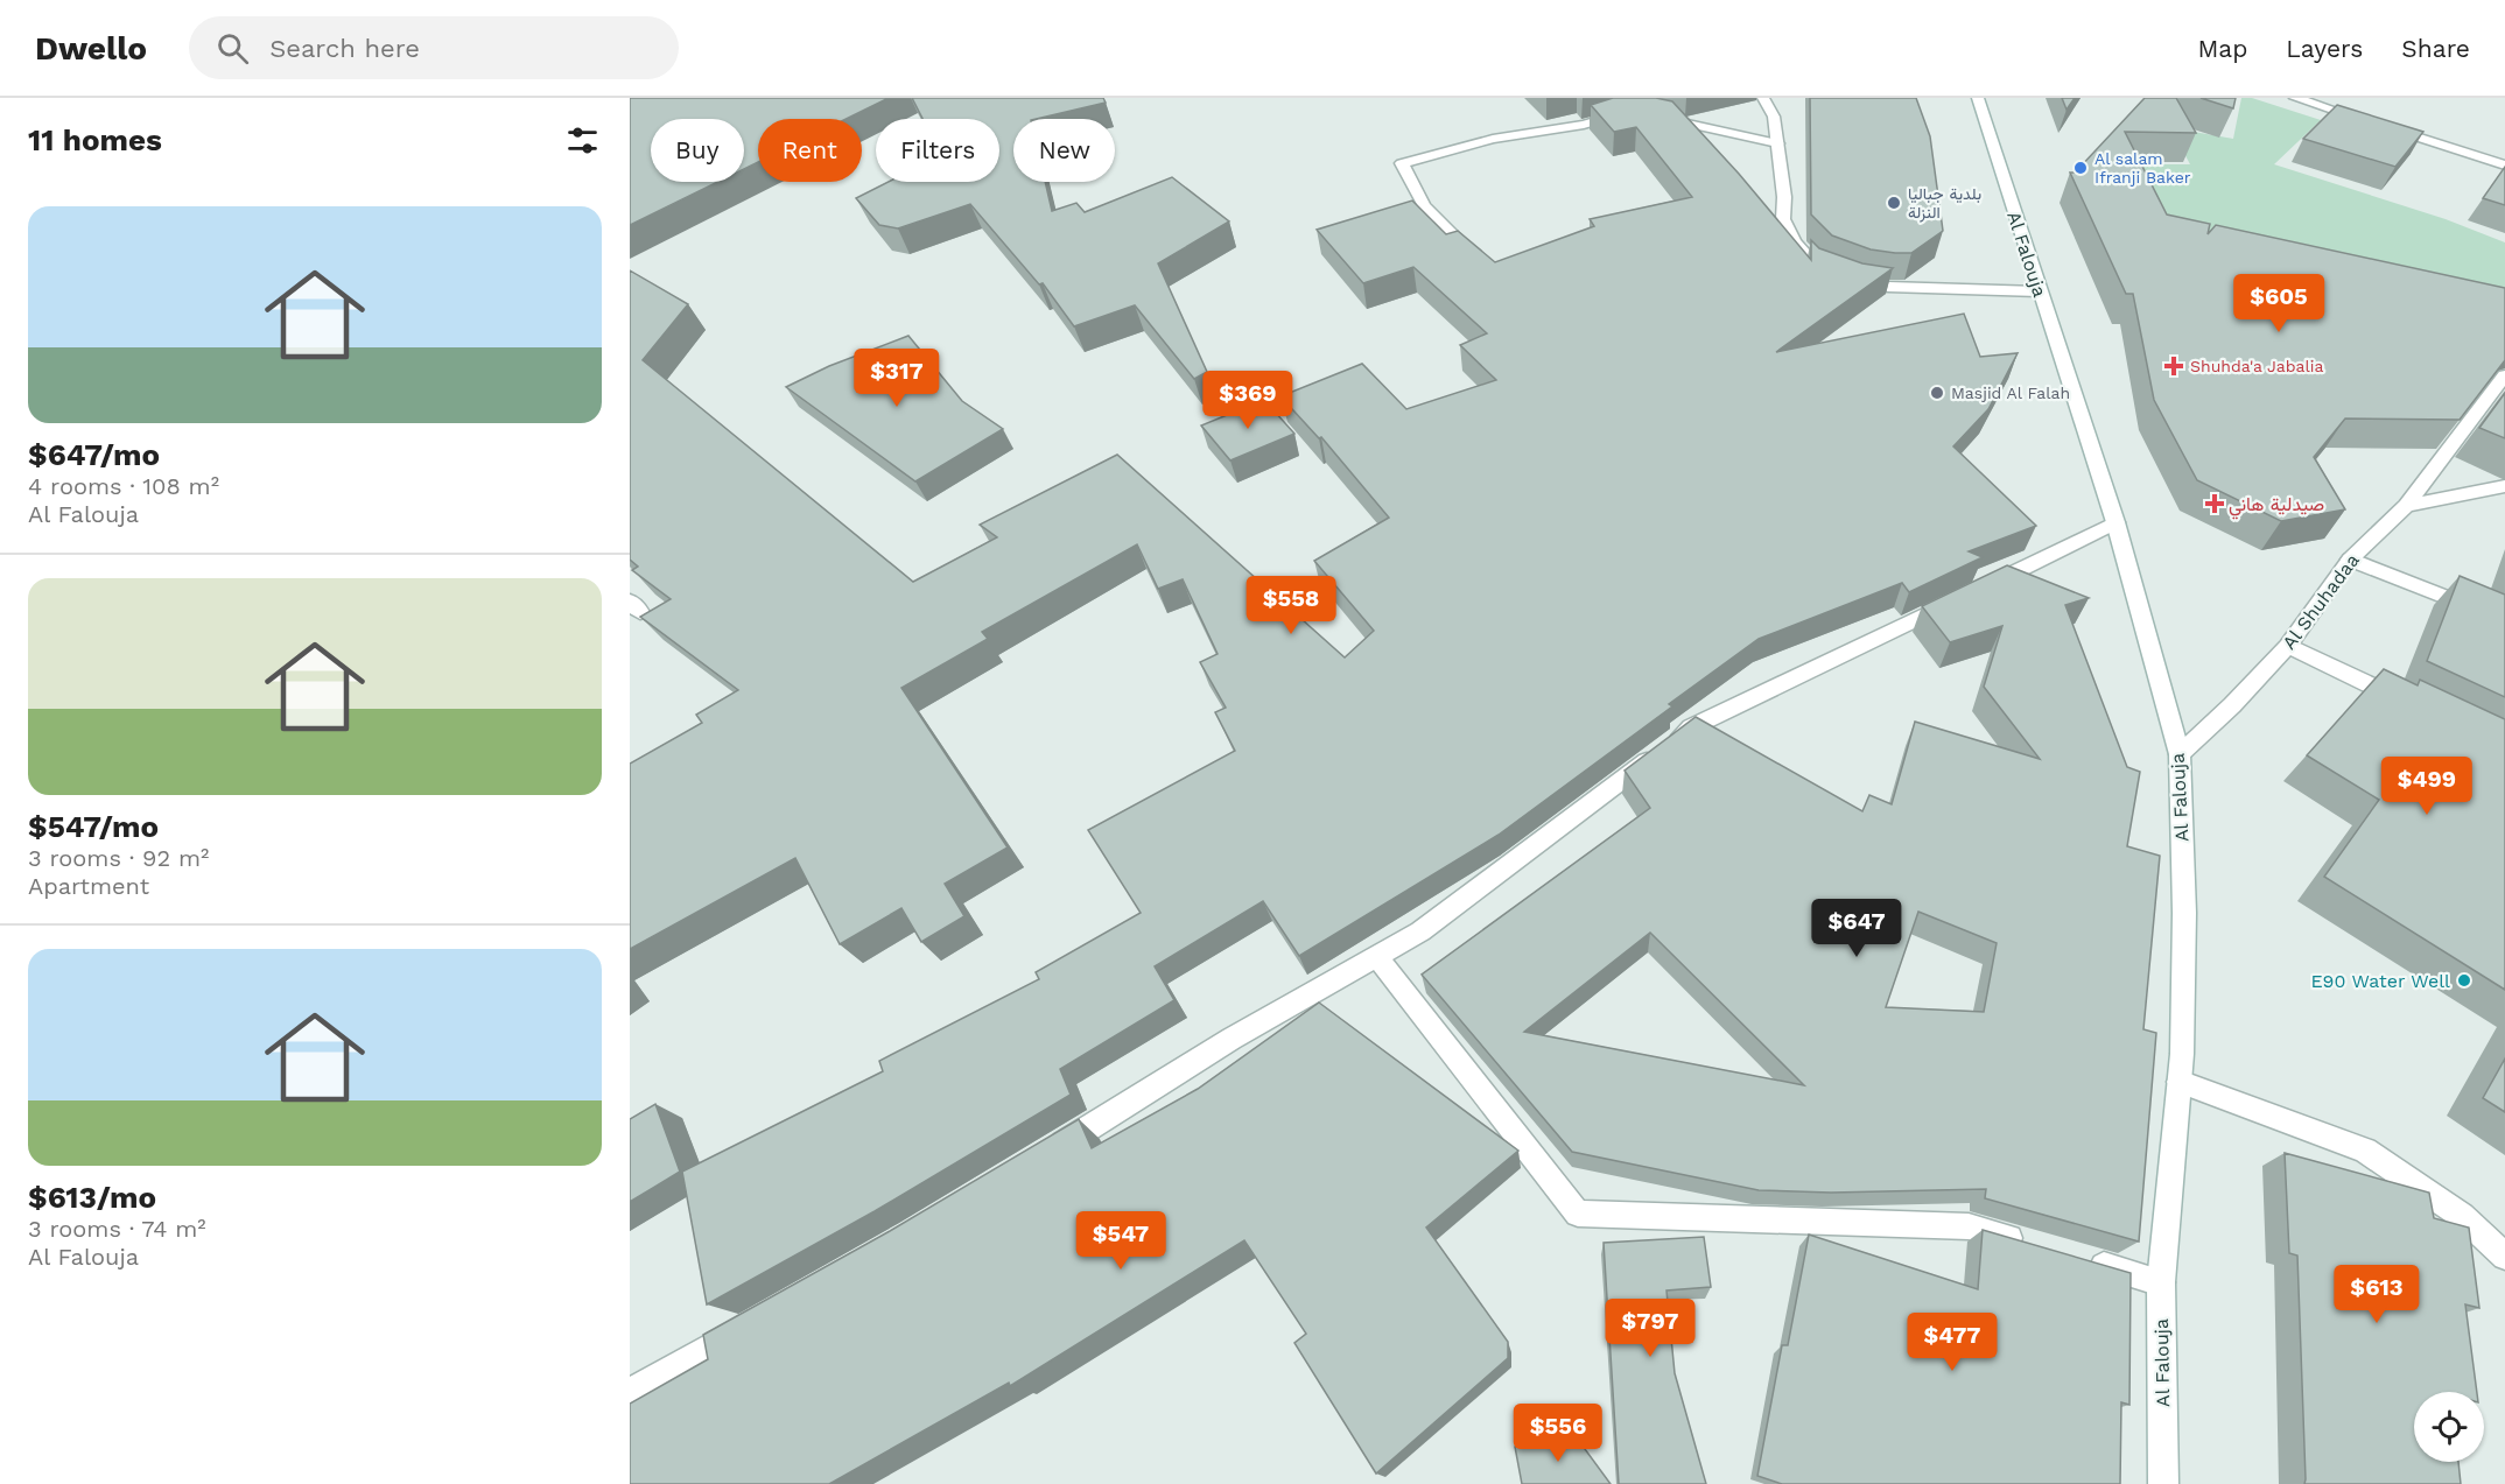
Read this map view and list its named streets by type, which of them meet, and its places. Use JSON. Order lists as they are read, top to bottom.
{
  "streets": {
    "street": ["Al Falouja", "Al Shuhadaa"]
  },
  "crossings": [
    ["Al Falouja", "Al Shuhadaa"]
  ],
  "places": {
    "other": [
      "Al salam Ifranji Baker",
      "بلدية جباليا النزلة",
      "Masjid Al Falah",
      "E90 Water Well"
    ],
    "health": ["Shuhda'a Jabalia", "صيدلية هاني"]
  },
  "page": {
    "header": "Dwello",
    "search": "Search here",
    "nav": ["Map", "Layers", "Share"],
    "heading": "11 homes",
    "chip": [
      "Buy",
      "Rent",
      "Filters",
      "New"
    ],
    "list": [
      {
        "name": "$647/mo",
        "note": "4 rooms · 108 m² · Al Falouja"
      },
      {
        "name": "$547/mo",
        "note": "3 rooms · 92 m² · Apartment"
      },
      {
        "name": "$613/mo",
        "note": "3 rooms · 74 m² · Al Falouja"
      }
    ],
    "price": [
      "$605",
      "$317",
      "$369",
      "$558",
      "$499",
      "$647",
      "$547",
      "$613",
      "$797",
      "$477",
      "$556"
    ]
  }
}
